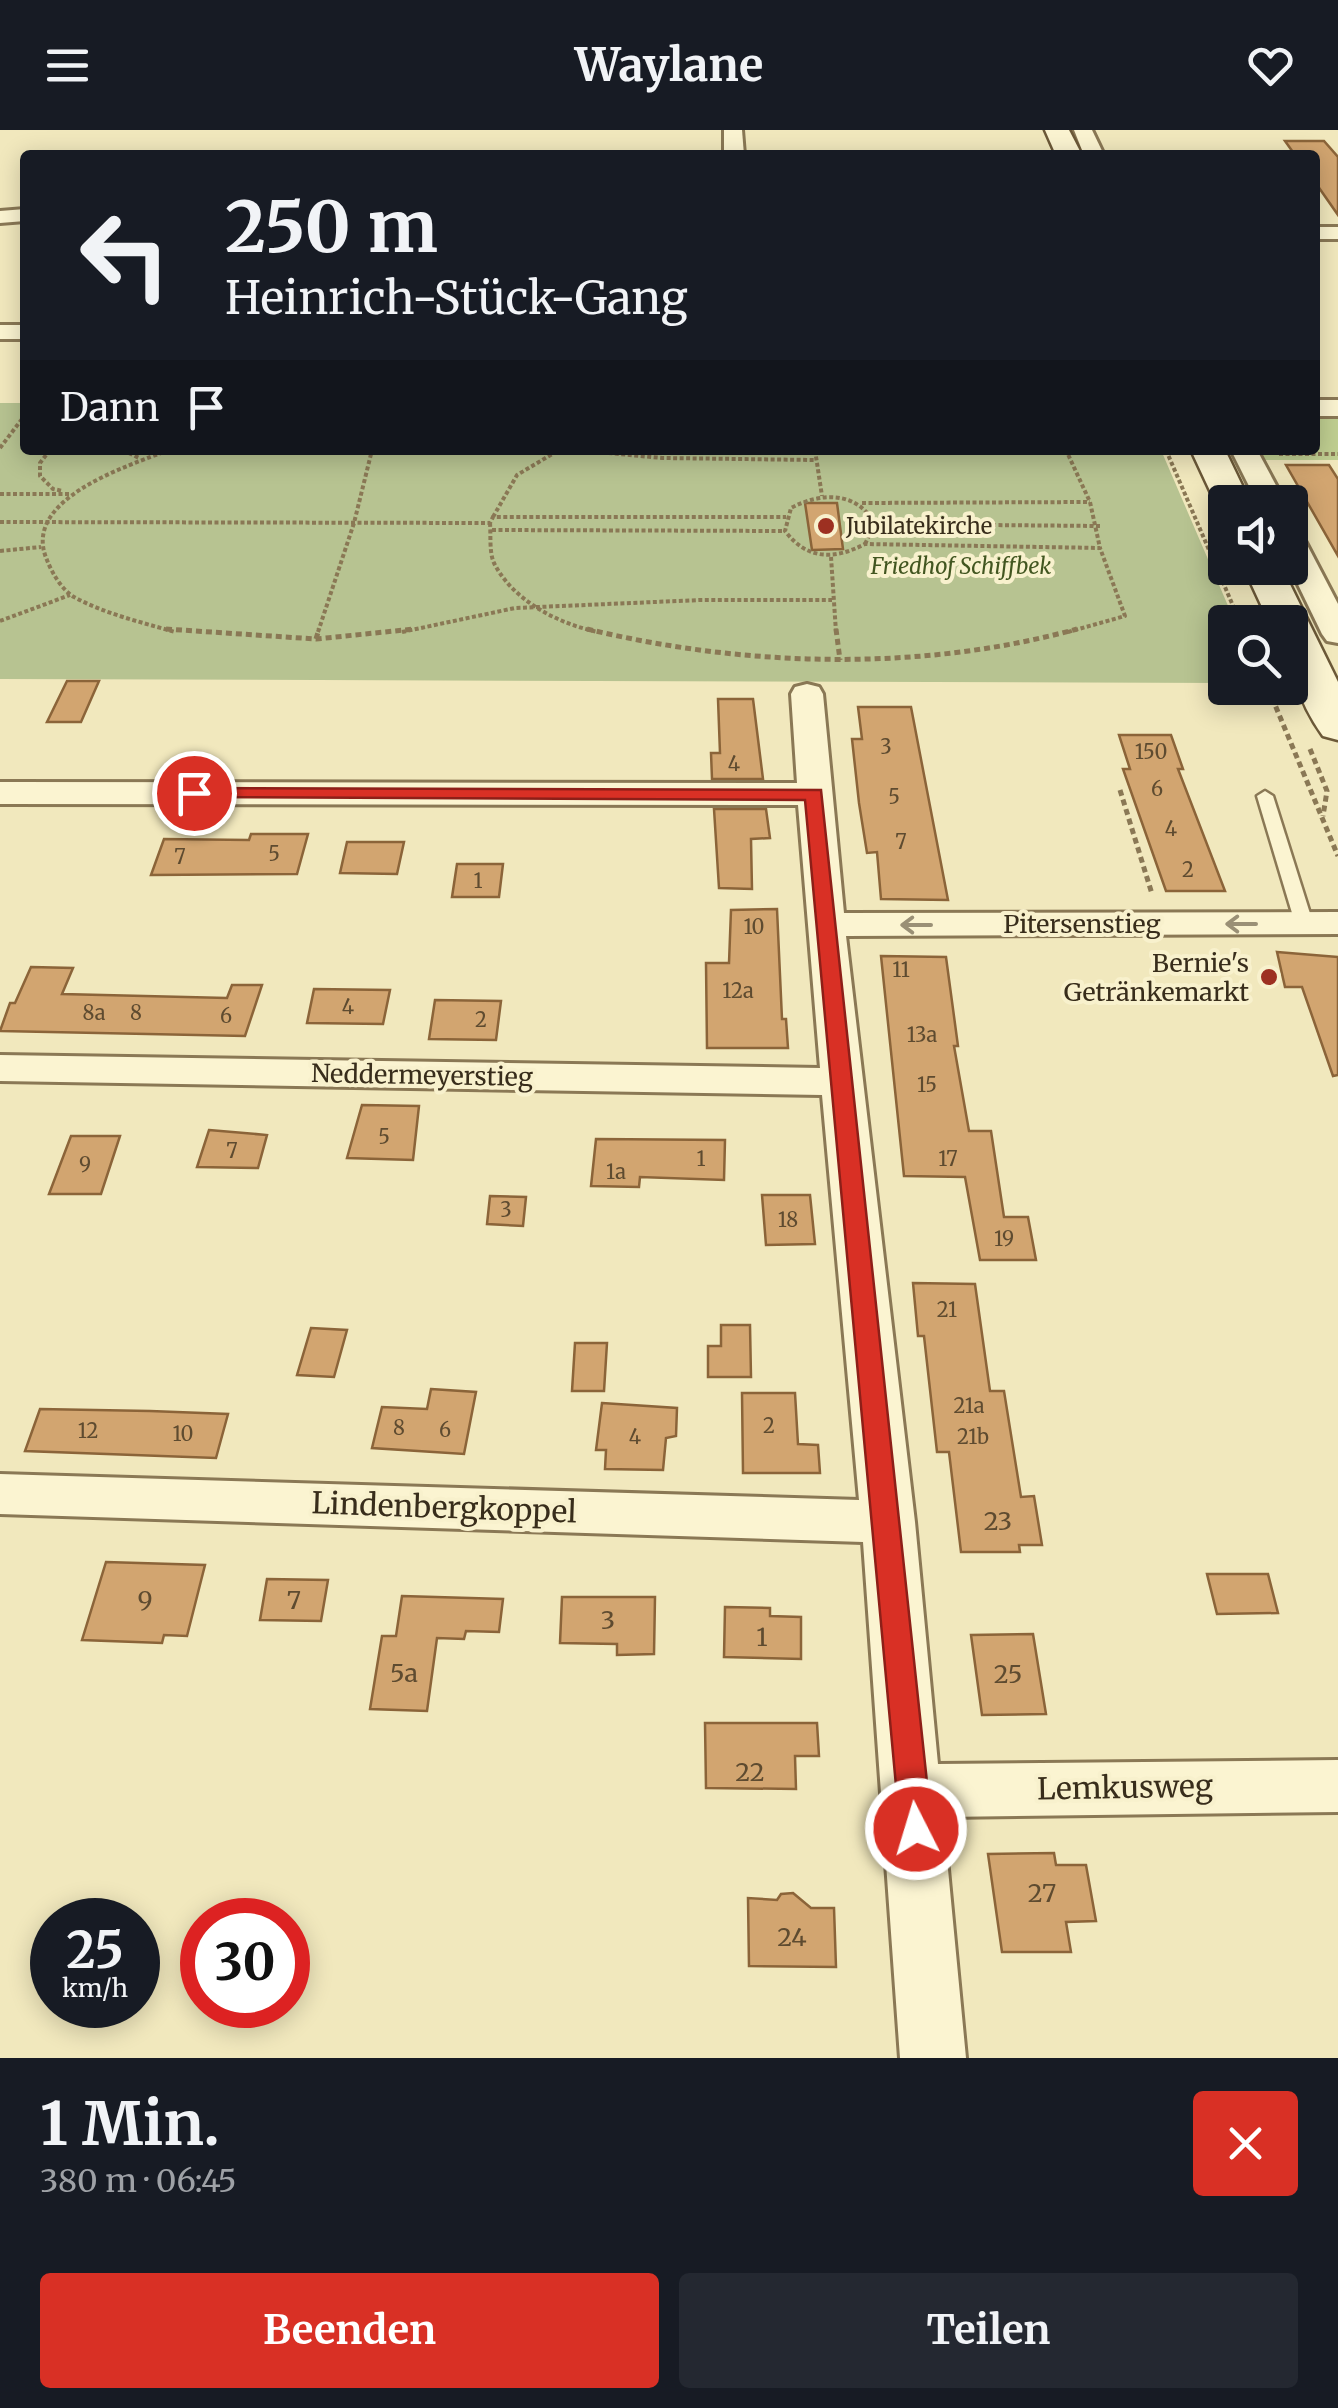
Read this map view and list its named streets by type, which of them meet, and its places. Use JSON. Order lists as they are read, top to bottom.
{
  "streets": {
    "street": [
      "Pitersenstieg",
      "Neddermeyerstieg",
      "Lindenbergkoppel",
      "Lemkusweg"
    ]
  },
  "one_way": ["Pitersenstieg"],
  "parks": ["Friedhof Schiffbek"],
  "places": ["Jubilatekirche", "Bernie's Getränkemarkt"],
  "house_numbers": [
    "3",
    "150",
    "4",
    "6",
    "5",
    "4",
    "7",
    "5",
    "7",
    "2",
    "1",
    "10",
    "11",
    "12a",
    "4",
    "8a",
    "8",
    "6",
    "2",
    "13a",
    "15",
    "5",
    "7",
    "1",
    "17",
    "9",
    "1a",
    "3",
    "18",
    "19",
    "21",
    "21a",
    "2",
    "8",
    "6",
    "12",
    "10",
    "4",
    "21b",
    "23",
    "9",
    "7",
    "3",
    "1",
    "5a",
    "25",
    "22",
    "27",
    "24"
  ],
  "page": {
    "header": "Waylane",
    "turn": ["250 m", "Heinrich-Stück-Gang"],
    "then": "Dann",
    "speed": "25 km/h",
    "limit": "30",
    "heading": ["1 Min.", "380 m · 06:45"],
    "buttons": ["Beenden", "Teilen"]
  }
}
